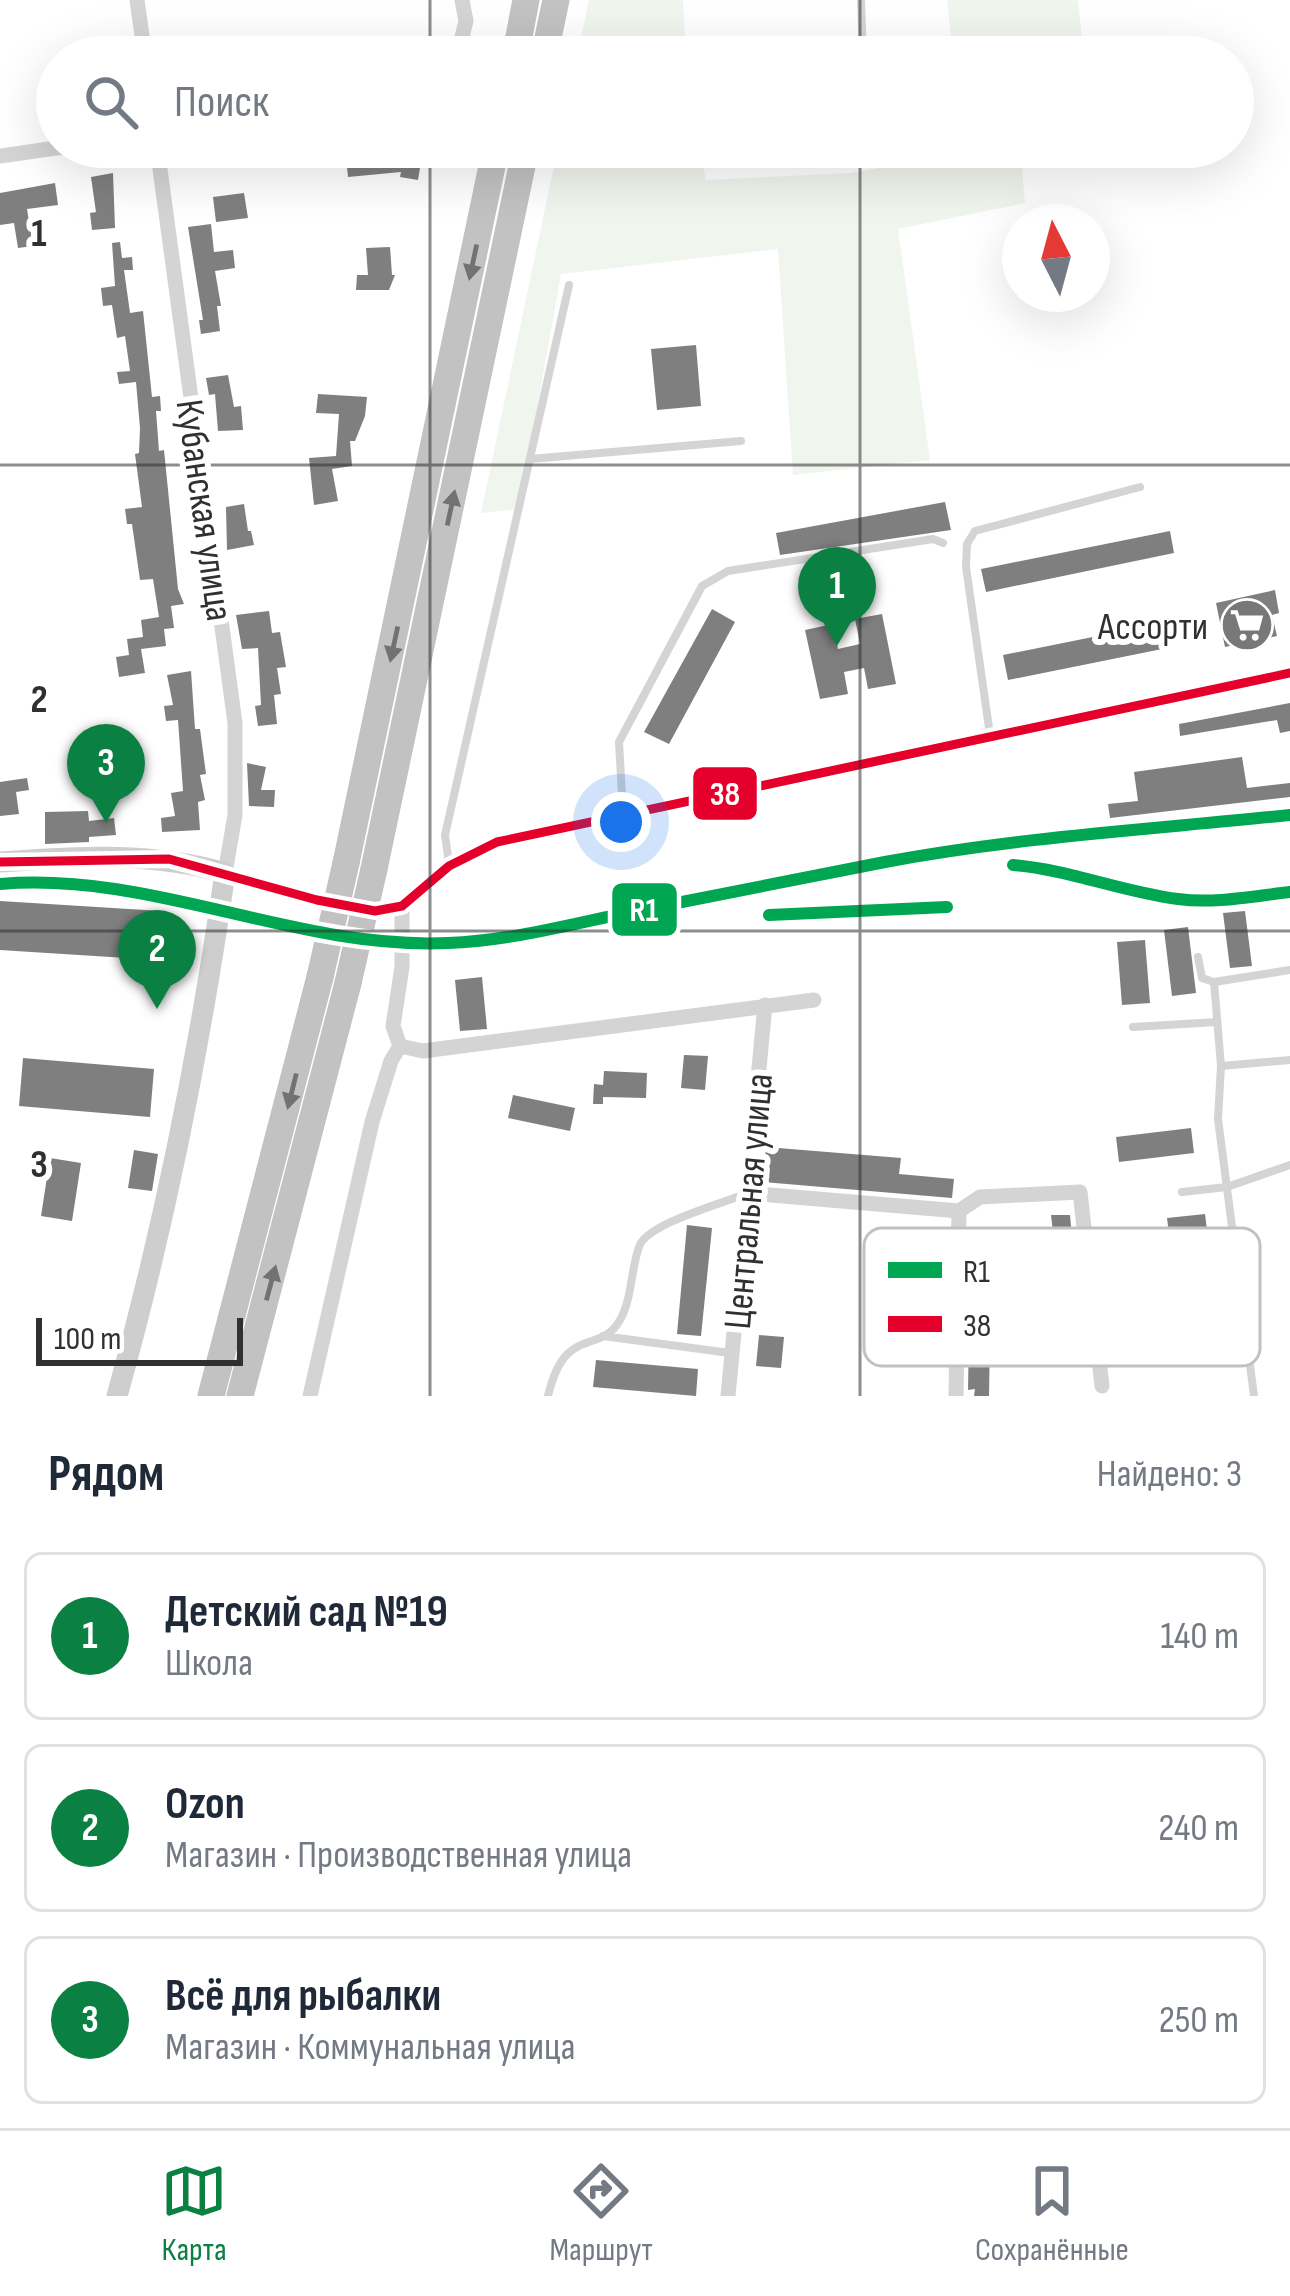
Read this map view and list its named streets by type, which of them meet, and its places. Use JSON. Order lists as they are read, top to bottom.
{
  "streets": {
    "street": ["Кубанская улица", "Центральная улица"]
  },
  "places": {
    "supermarket": ["Ассорти"]
  },
  "lines": ["transit line 38", "transit line R1"],
  "legend": ["R1", "38"],
  "scale_bar": "100 m",
  "north": "top",
  "page": {
    "search": "Поиск",
    "pins": ["1", "3", "2"],
    "scale": "100 m",
    "heading": ["Рядом", "Найдено: 3"],
    "list": [
      {
        "mark": "1",
        "name": "Детский сад №19",
        "note": "Школа",
        "value": "140 m"
      },
      {
        "mark": "2",
        "name": "Ozon",
        "note": "Магазин · Производственная улица",
        "value": "240 m"
      },
      {
        "mark": "3",
        "name": "Всё для рыбалки",
        "note": "Магазин · Коммунальная улица",
        "value": "250 m"
      }
    ],
    "nav": ["Карта", "Маршрут", "Сохранённые"]
  },
  "grid": {
    "rows": ["1", "2", "3"]
  }
}
